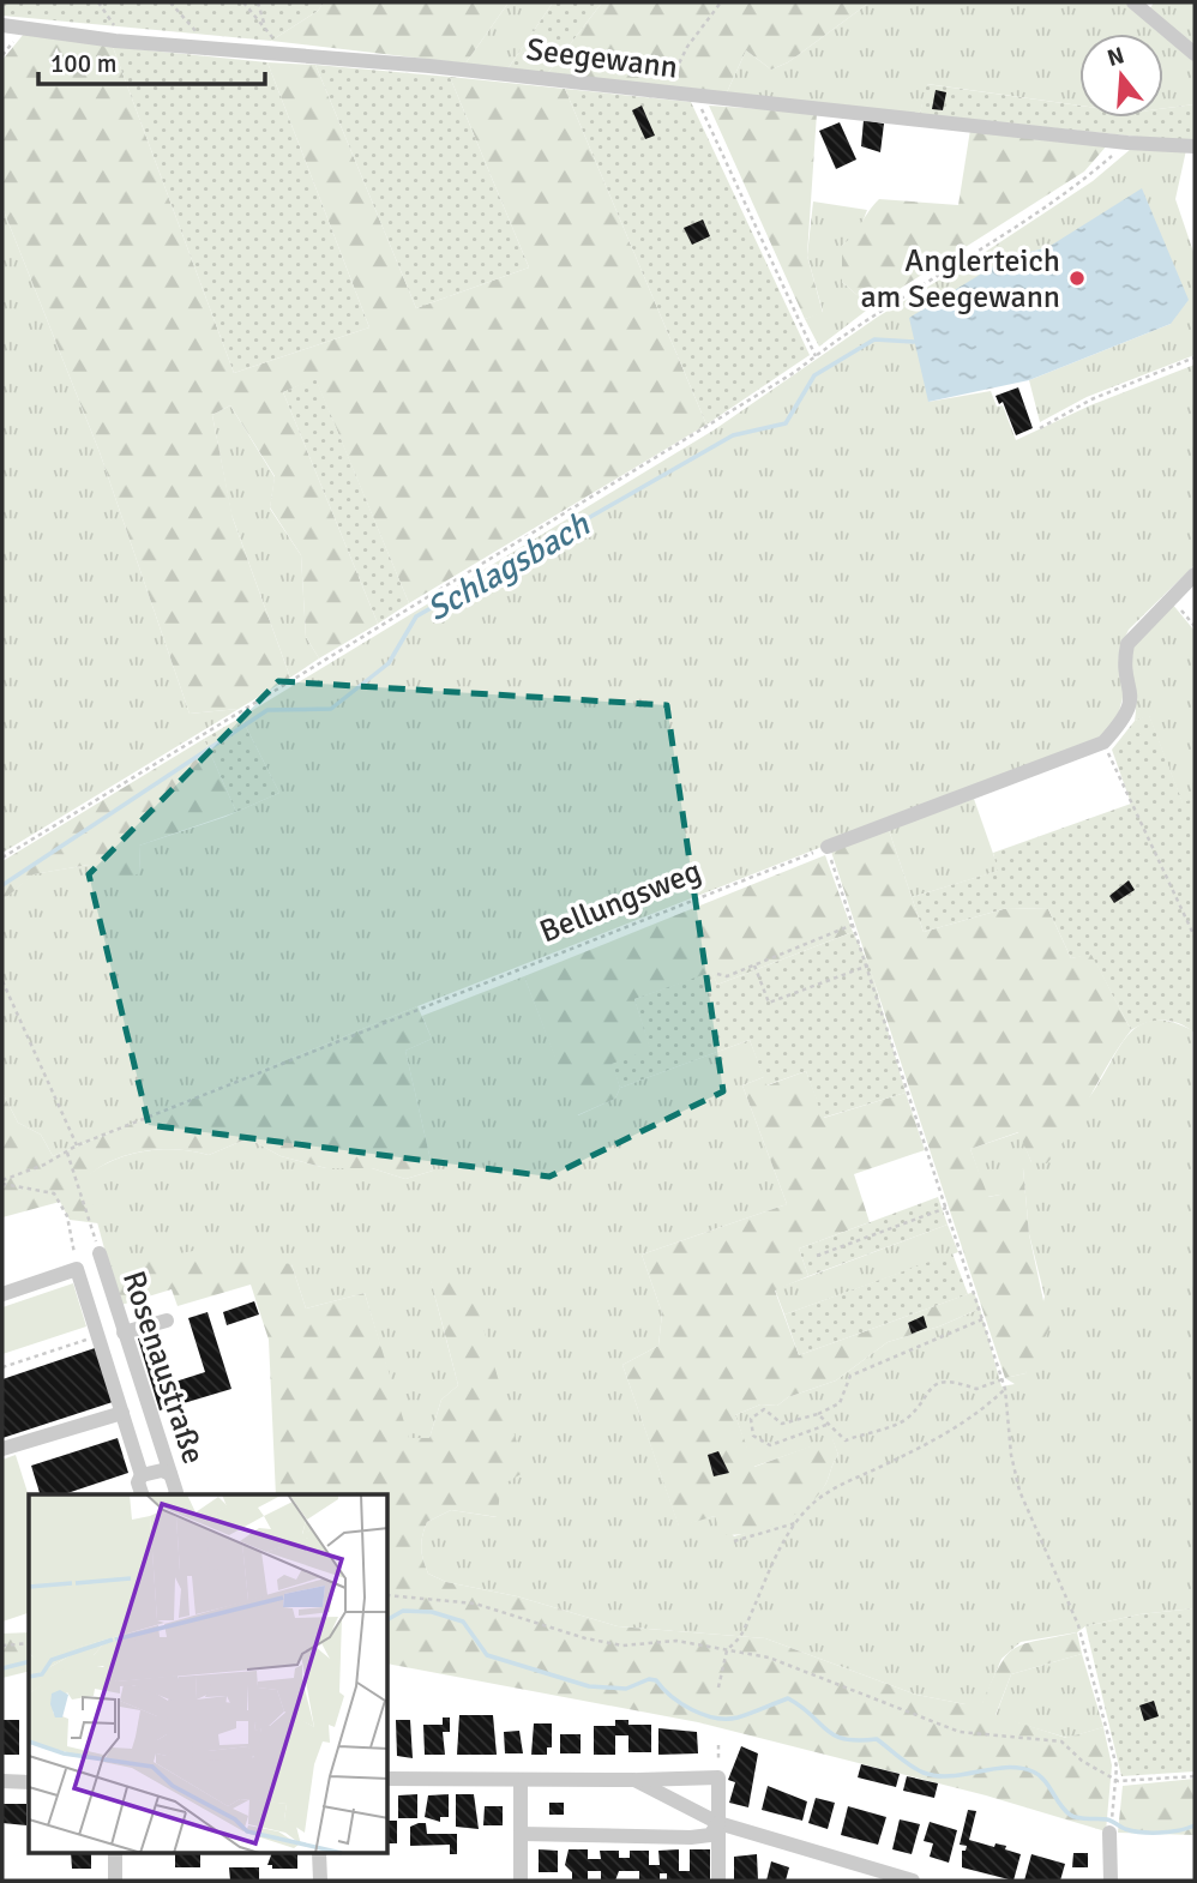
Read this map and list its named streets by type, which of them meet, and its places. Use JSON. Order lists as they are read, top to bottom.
{
  "streets": {
    "street": ["Seegewann", "Rosenaustraße"],
    "path": ["Bellungsweg"]
  },
  "water": ["Schlagsbach"],
  "places": ["Anglerteich am Seegewann"],
  "scale_bar": "100 m",
  "north": "top"
}
